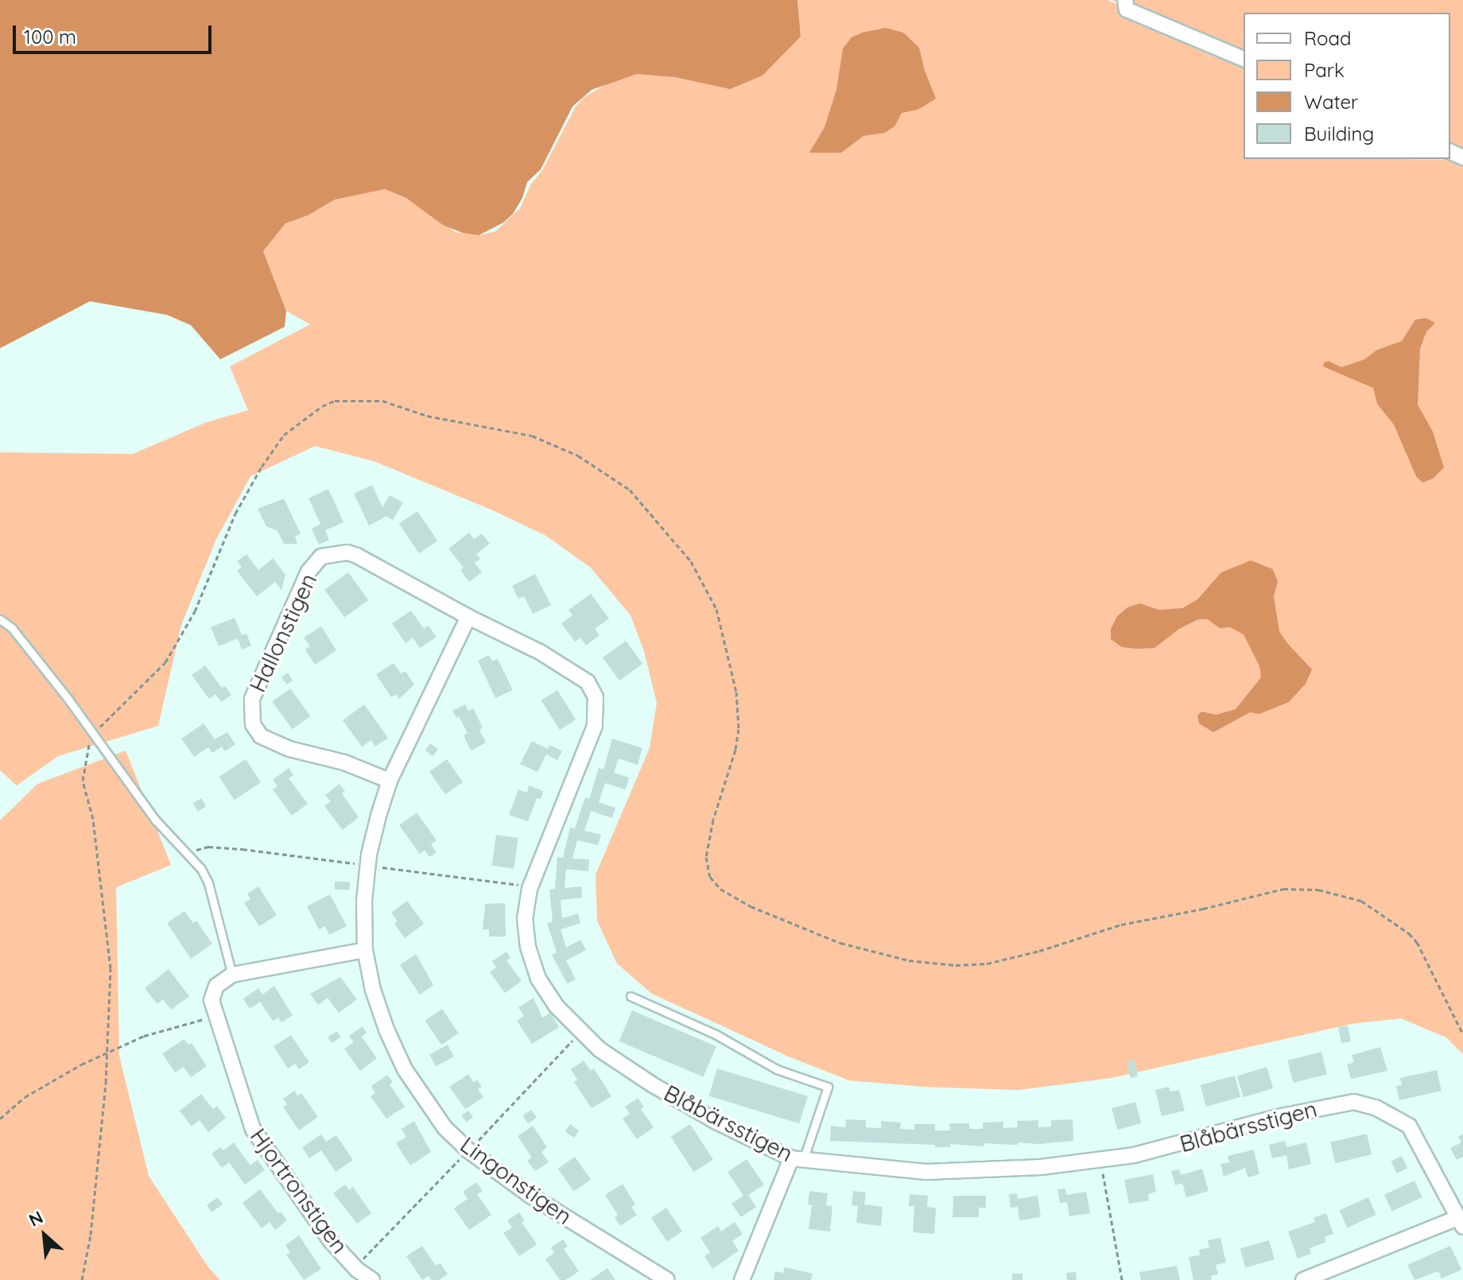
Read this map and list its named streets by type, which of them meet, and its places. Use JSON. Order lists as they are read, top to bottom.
{
  "streets": {
    "street": [
      "Hallonstigen",
      "Blåbärsstigen",
      "Lingonstigen",
      "Hjortronstigen"
    ]
  },
  "crossings": [
    ["Hallonstigen", "Blåbärsstigen"],
    ["Hallonstigen", "Lingonstigen"],
    ["Blåbärsstigen", "Lingonstigen"]
  ],
  "legend": [
    "Road",
    "Park",
    "Water",
    "Building"
  ],
  "scale_bar": "100 m",
  "north": "top left"
}
